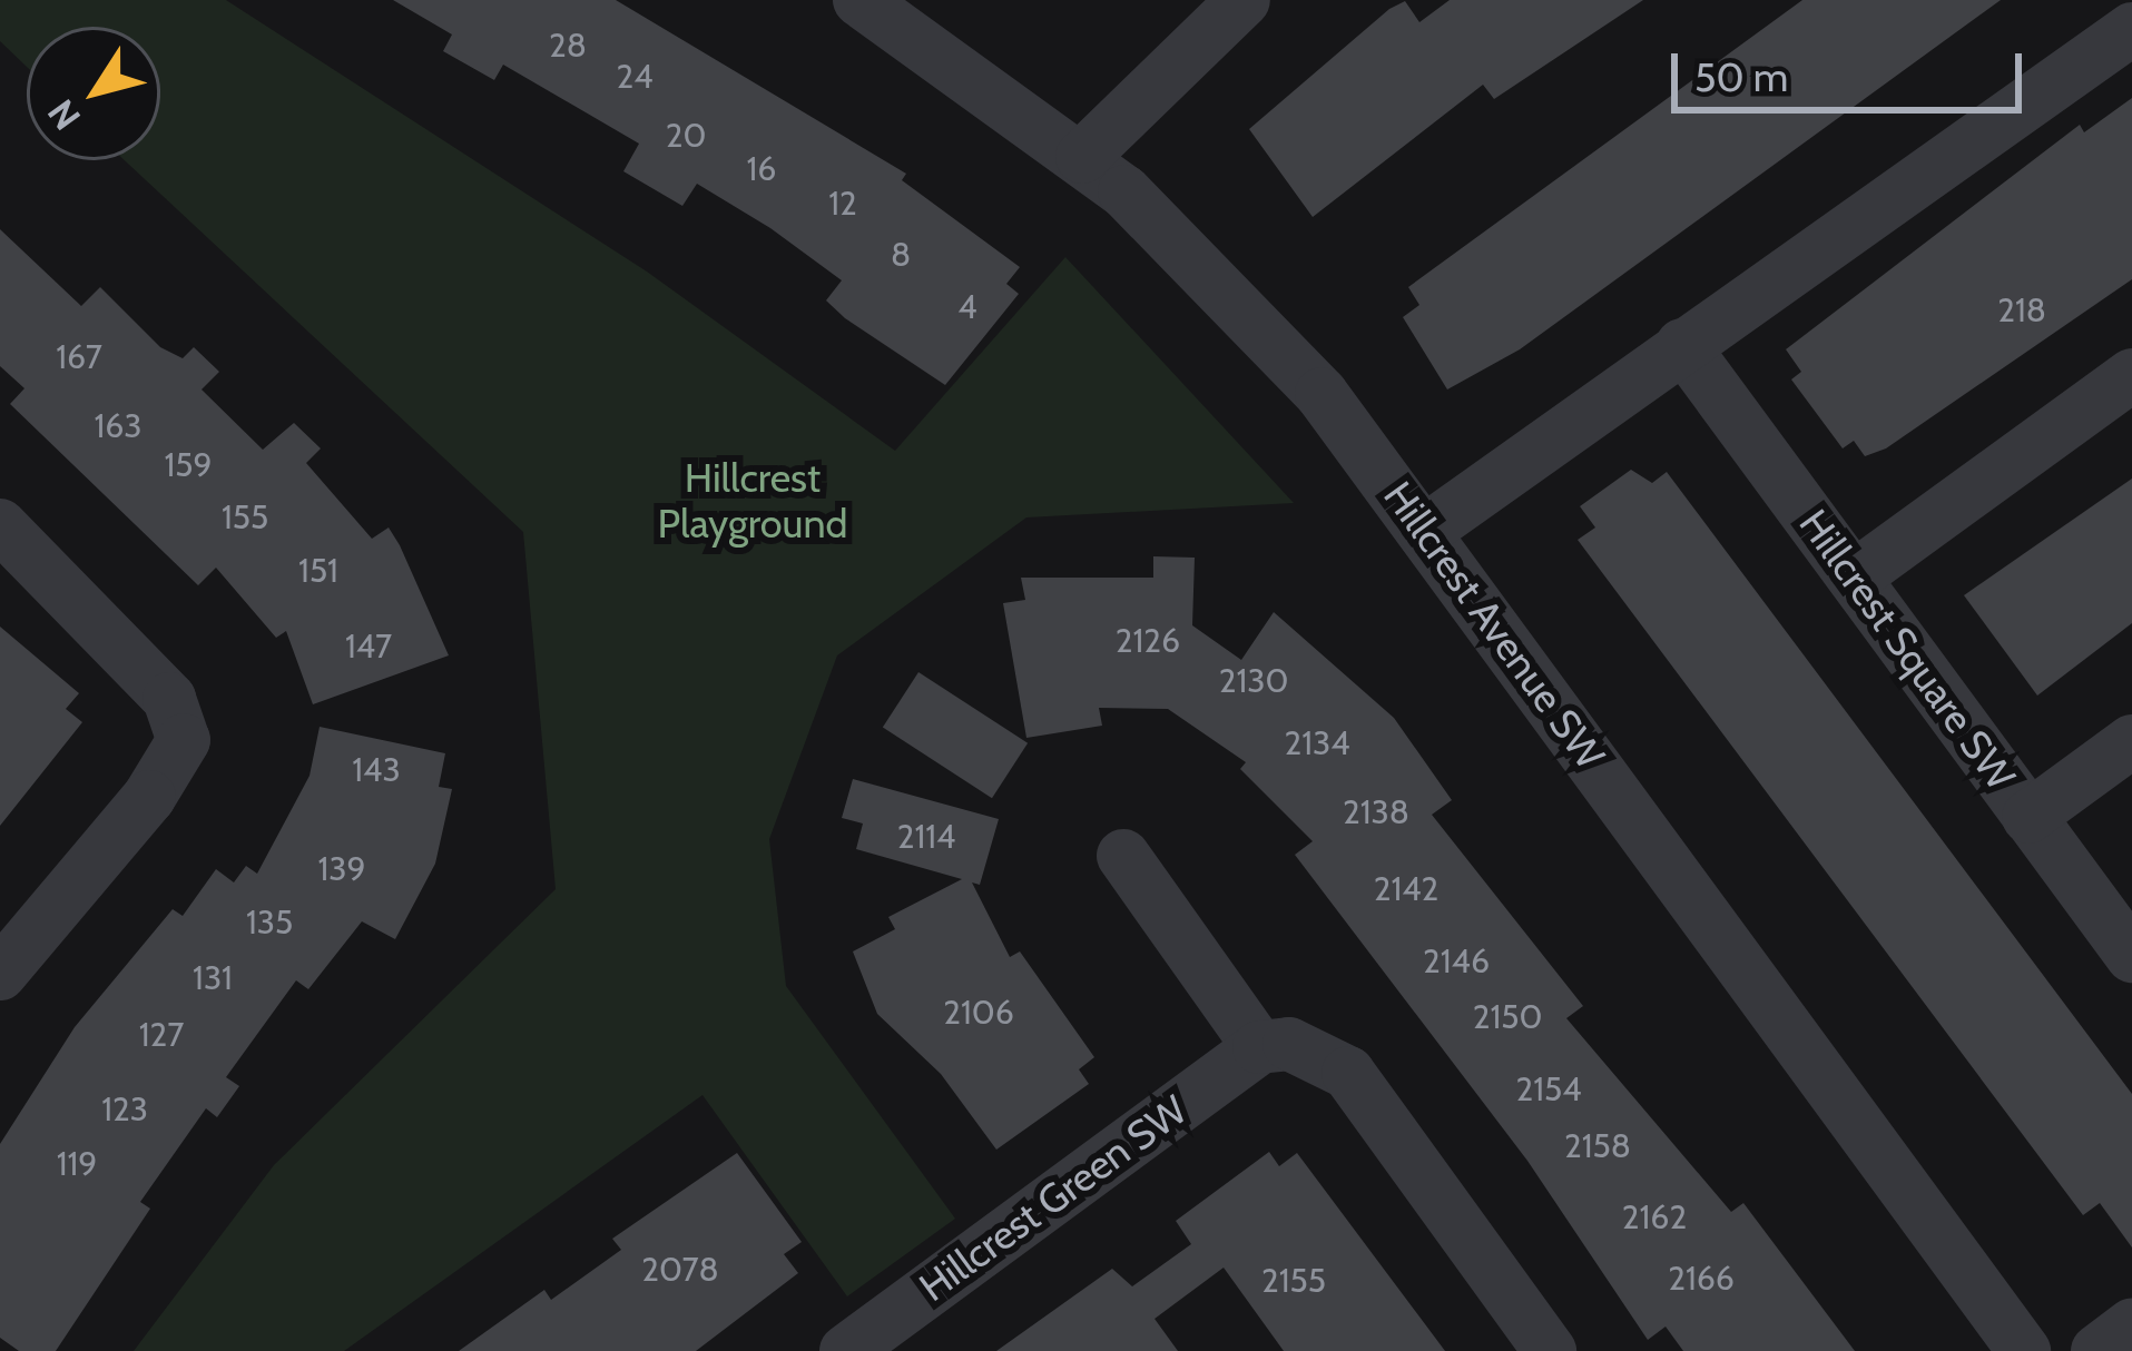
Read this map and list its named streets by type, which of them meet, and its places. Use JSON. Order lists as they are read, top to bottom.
{
  "streets": {
    "street": ["Hillcrest Avenue SW", "Hillcrest Square SW", "Hillcrest Green SW"]
  },
  "parks": ["Hillcrest Playground"],
  "house_numbers": [
    "28",
    "24",
    "20",
    "16",
    "12",
    "8",
    "4",
    "218",
    "167",
    "163",
    "159",
    "155",
    "151",
    "2126",
    "147",
    "2130",
    "2134",
    "143",
    "2138",
    "2114",
    "139",
    "2142",
    "135",
    "2146",
    "131",
    "2106",
    "2150",
    "127",
    "2154",
    "123",
    "2158",
    "119",
    "2162",
    "2078",
    "2166",
    "2155"
  ],
  "scale_bar": "50 m",
  "north": "bottom left"
}
